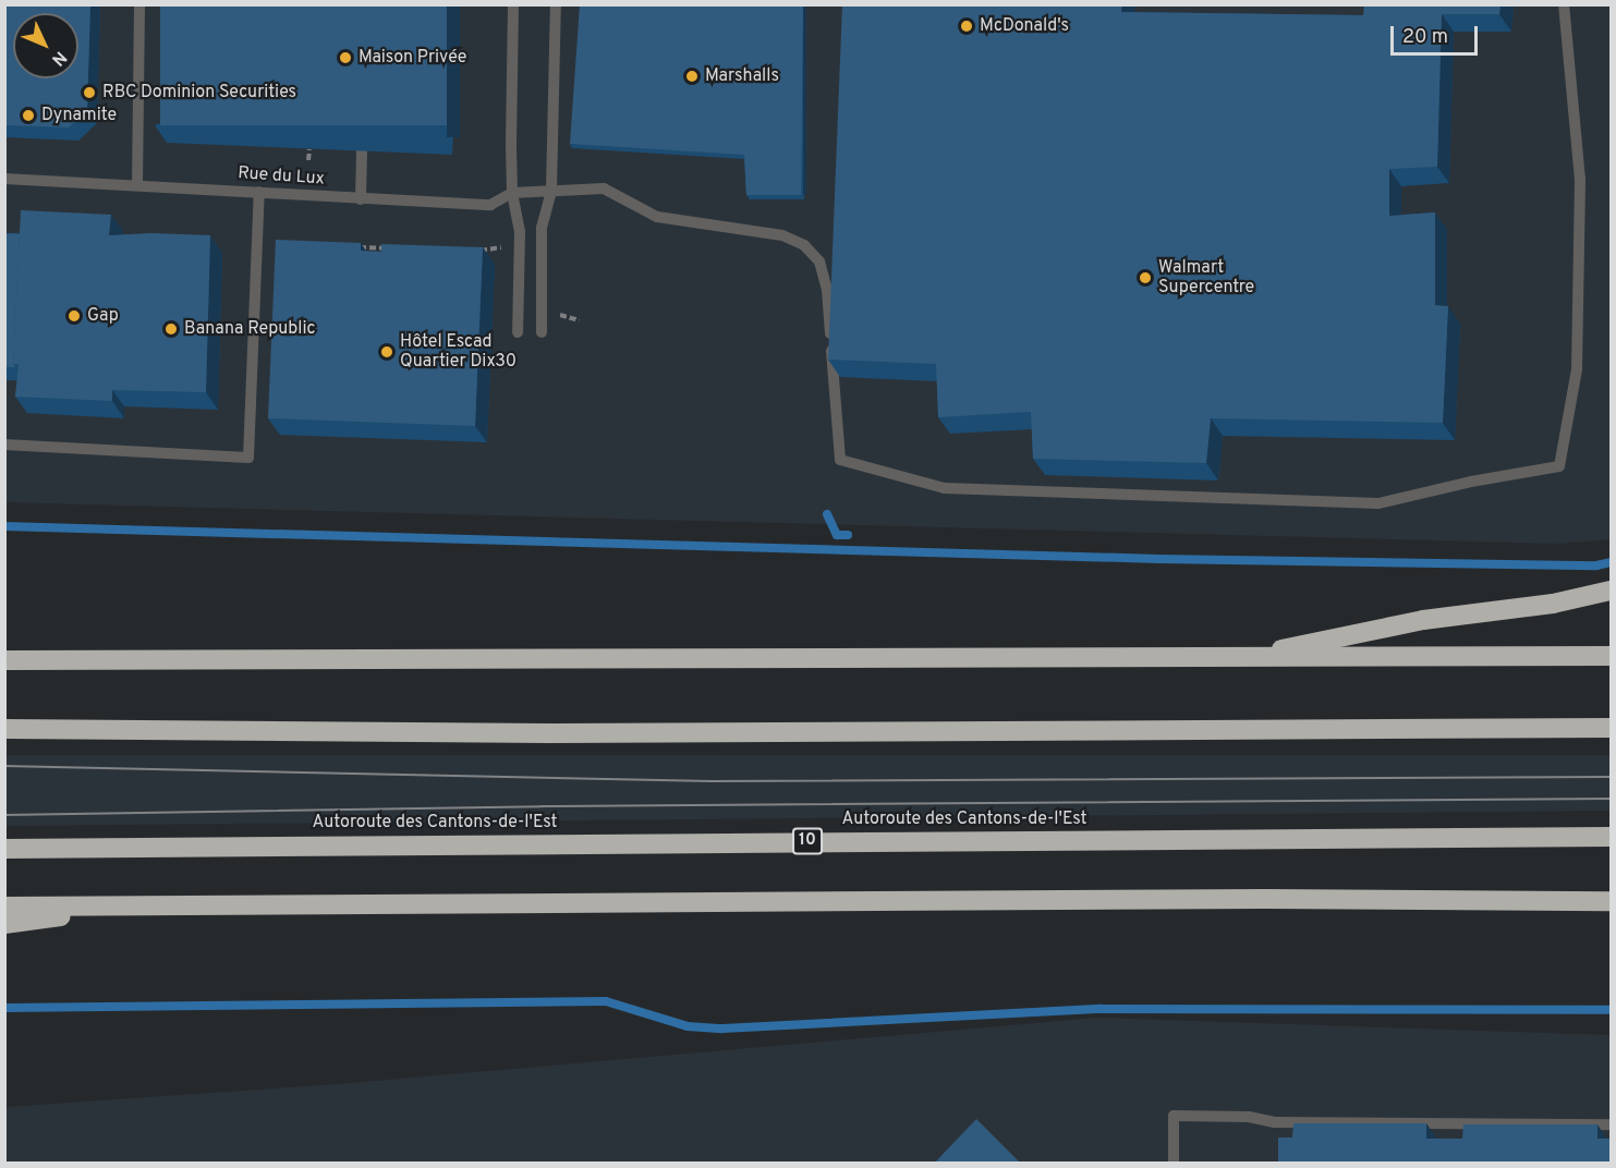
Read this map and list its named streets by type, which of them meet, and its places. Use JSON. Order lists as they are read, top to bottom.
{
  "streets": {
    "highway": ["Autoroute des Cantons-de-l'Est", "10"],
    "lane": ["Rue du Lux"]
  },
  "places": [
    "McDonald's",
    "Maison Privée",
    "Marshalls",
    "RBC Dominion Securities",
    "Dynamite",
    "Walmart Supercentre",
    "Gap",
    "Banana Republic",
    "Hôtel Escad Quartier Dix30"
  ],
  "scale_bar": "20 m",
  "north": "bottom right"
}
